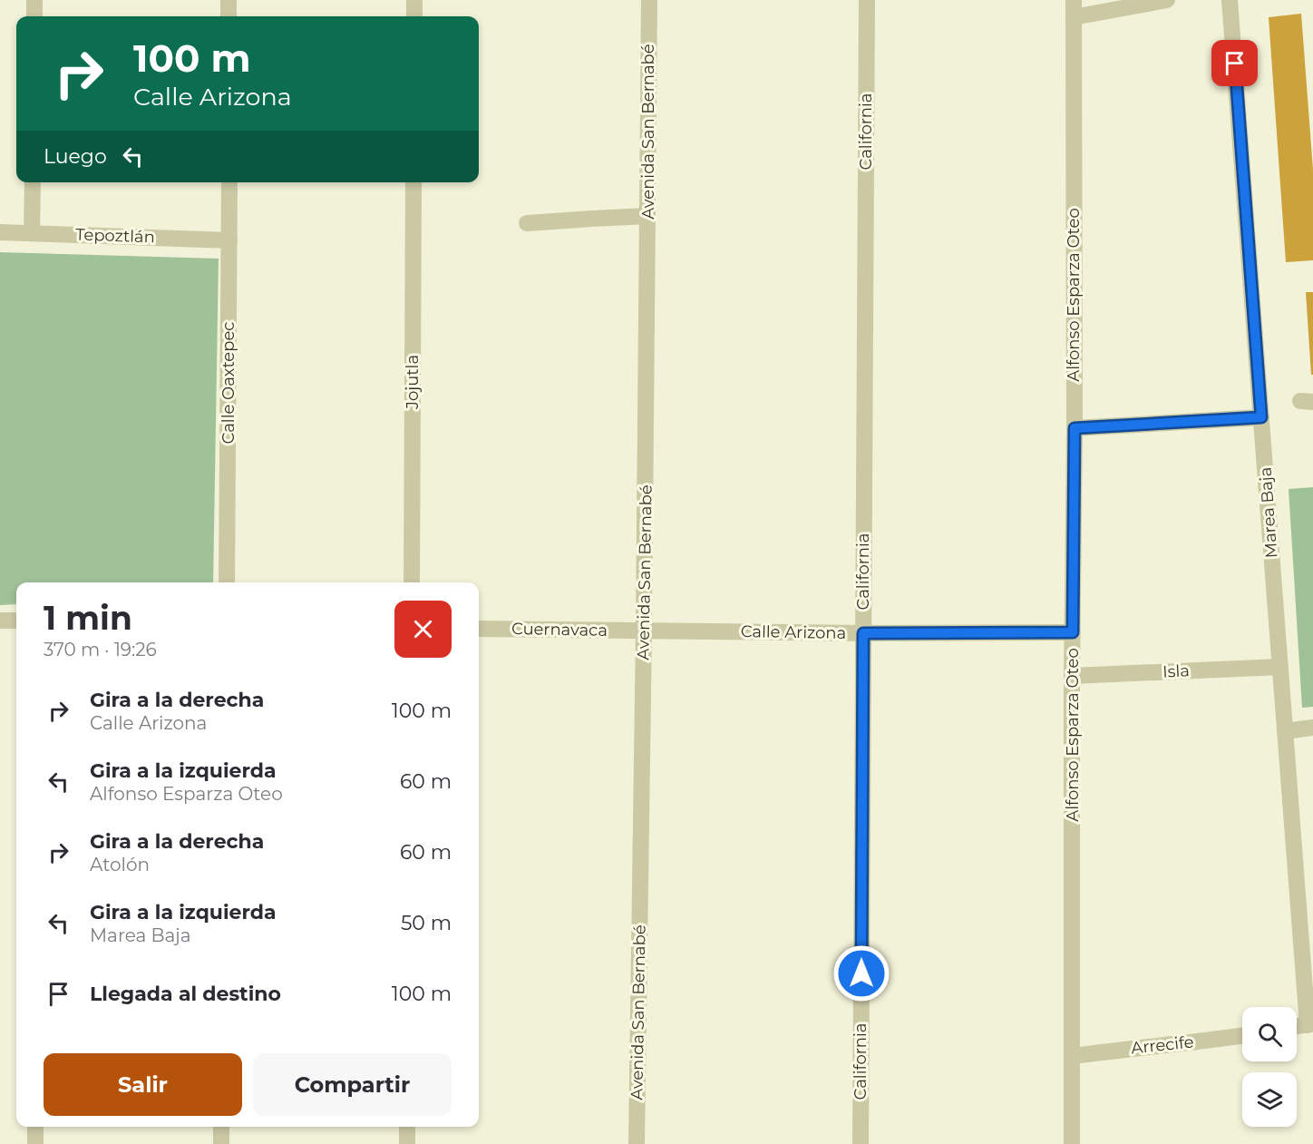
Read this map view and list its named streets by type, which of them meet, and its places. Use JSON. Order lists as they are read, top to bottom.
{
  "streets": {
    "street": [
      "Avenida San Bernabé",
      "California",
      "Tepoztlán",
      "Alfonso Esparza Oteo",
      "Jojutla",
      "Calle Oaxtepec",
      "Marea Baja",
      "Cuernavaca",
      "Calle Arizona",
      "Isla",
      "Arrecife"
    ]
  },
  "crossings": [
    ["Avenida San Bernabé", "Cuernavaca"],
    ["Avenida San Bernabé", "Calle Arizona"],
    ["California", "Calle Arizona"],
    ["Tepoztlán", "Calle Oaxtepec"],
    ["Alfonso Esparza Oteo", "Calle Arizona"],
    ["Alfonso Esparza Oteo", "Isla"],
    ["Alfonso Esparza Oteo", "Arrecife"],
    ["Marea Baja", "Isla"],
    ["Cuernavaca", "Calle Arizona"]
  ],
  "page": {
    "turn": ["100 m", "Calle Arizona"],
    "then": "Luego",
    "heading": ["1 min", "370 m · 19:26"],
    "list": [
      {
        "name": "Gira a la derecha",
        "note": "Calle Arizona",
        "value": "100 m"
      },
      {
        "name": "Gira a la izquierda",
        "note": "Alfonso Esparza Oteo",
        "value": "60 m"
      },
      {
        "name": "Gira a la derecha",
        "note": "Atolón",
        "value": "60 m"
      },
      {
        "name": "Gira a la izquierda",
        "note": "Marea Baja",
        "value": "50 m"
      },
      {
        "name": "Llegada al destino",
        "value": "100 m"
      }
    ],
    "buttons": ["Salir", "Compartir"]
  }
}
